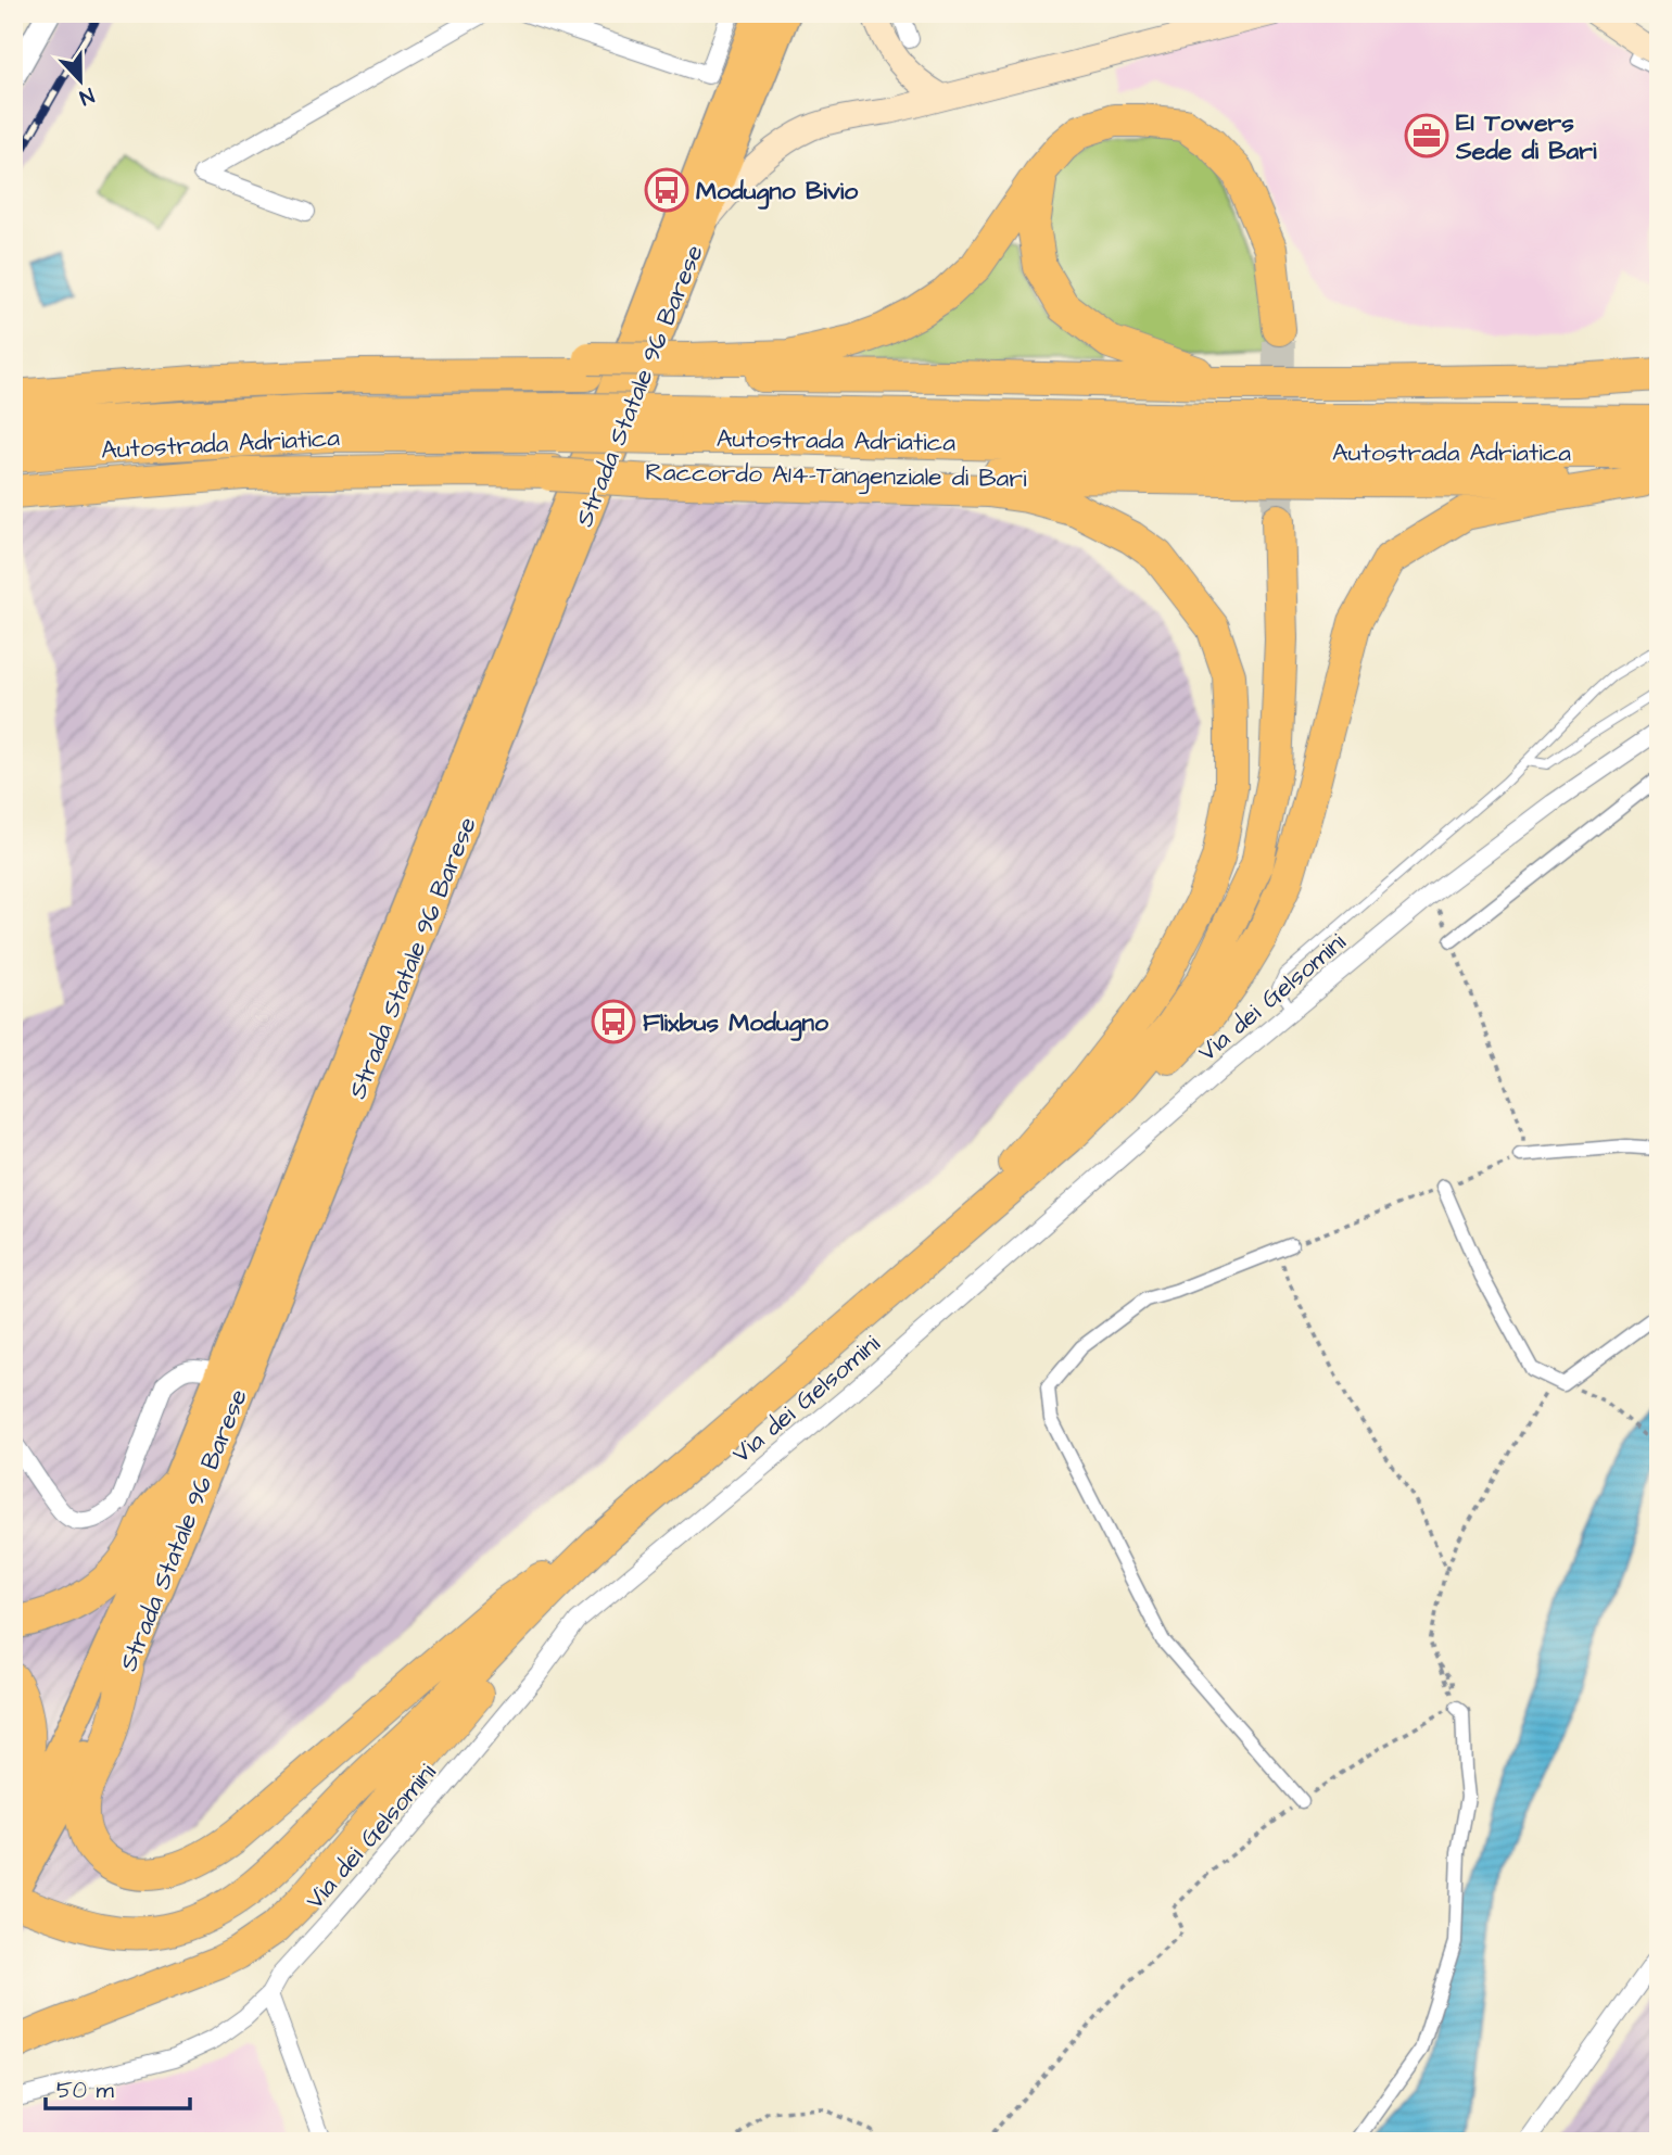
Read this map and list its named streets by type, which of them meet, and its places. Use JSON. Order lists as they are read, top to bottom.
{
  "streets": {
    "highway": ["Autostrada Adriatica", "Raccordo A14-Tangenziale di Bari"],
    "main road": ["Strada Statale 96 Barese"],
    "street": ["Via dei Gelsomini"]
  },
  "crossings": [
    ["Autostrada Adriatica", "Raccordo A14-Tangenziale di Bari"]
  ],
  "places": {
    "office": ["EI Towers Sede di Bari"],
    "bus stop": ["Modugno Bivio", "Flixbus Modugno"]
  },
  "scale_bar": "50 m",
  "north": "bottom"
}
